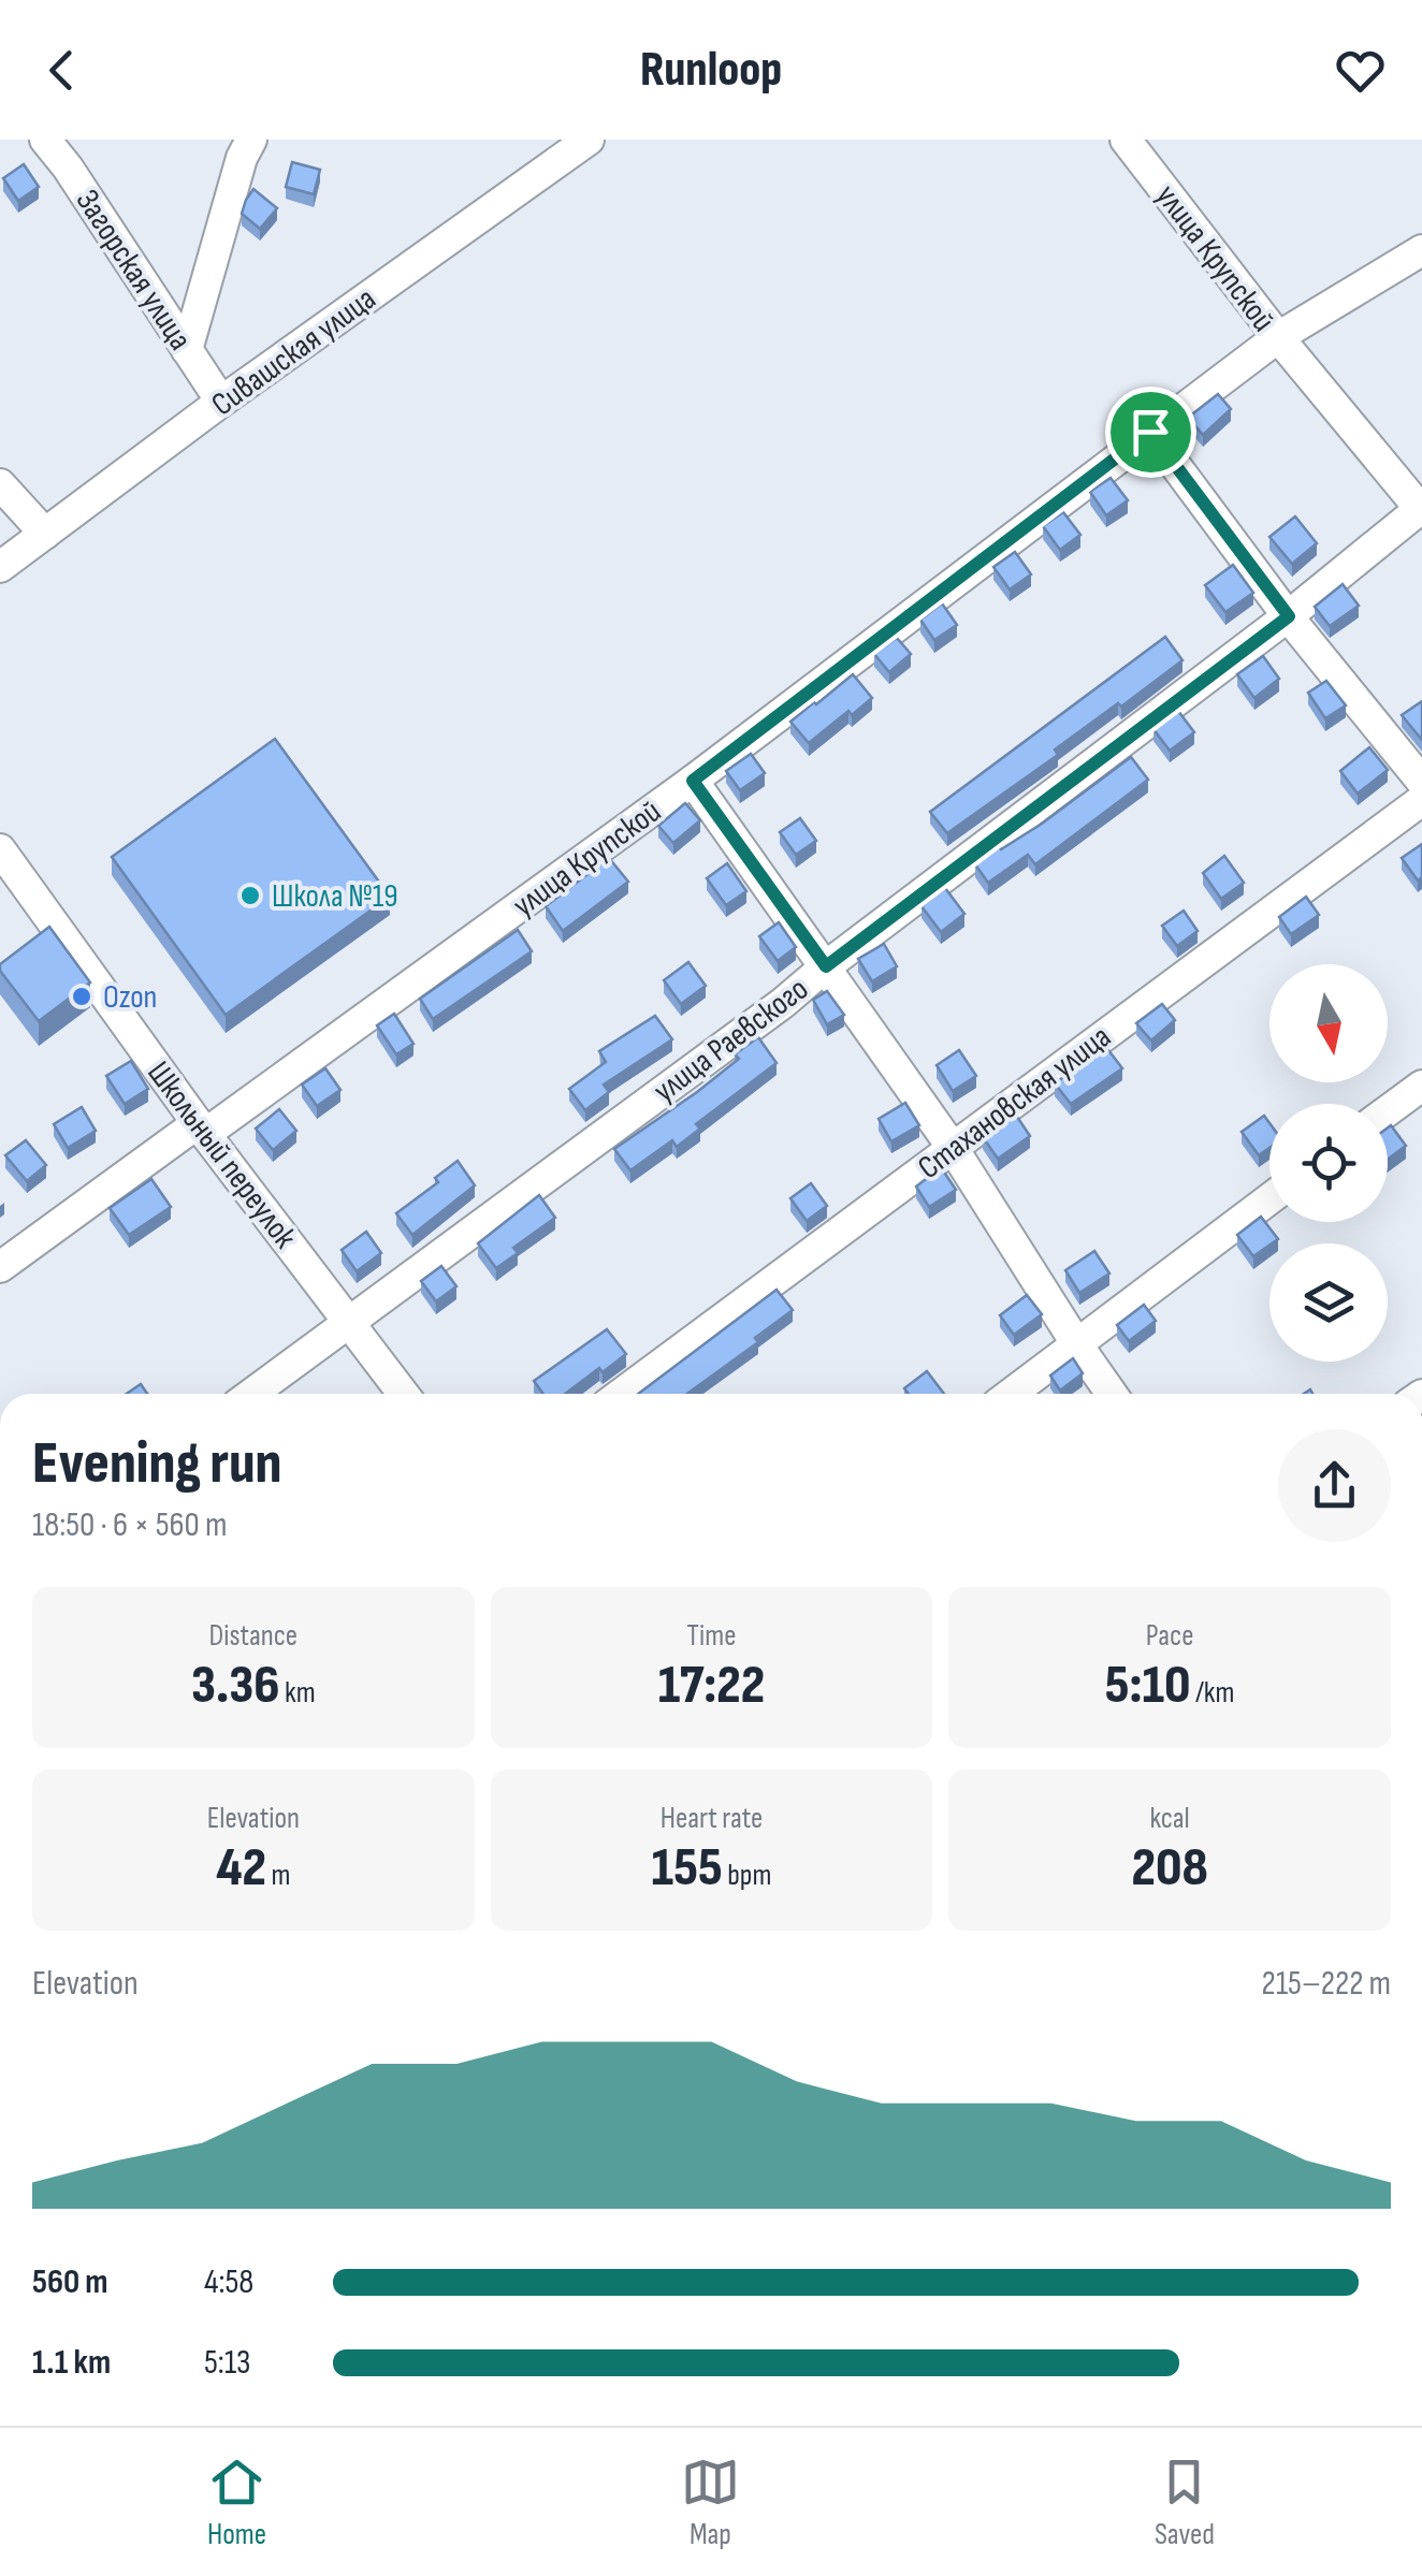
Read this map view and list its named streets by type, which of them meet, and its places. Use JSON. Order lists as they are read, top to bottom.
{
  "streets": {
    "street": [
      "улица Крупской",
      "Загорская улица",
      "Сивашская улица",
      "улица Раевского",
      "Стахановская улица",
      "Школьный переулок"
    ]
  },
  "crossings": [
    ["улица Крупской", "Школьный переулок"],
    ["Загорская улица", "Сивашская улица"],
    ["улица Раевского", "Школьный переулок"]
  ],
  "places": ["Школа №19", "Ozon"],
  "north": "bottom",
  "page": {
    "header": "Runloop",
    "heading": ["Evening run", "18:50 · 6 × 560 m"],
    "stats": [
      ["Distance", "3.36 km"],
      ["Time", "17:22"],
      ["Pace", "5:10 /km"],
      ["Elevation", "42 m"],
      ["Heart rate", "155 bpm"],
      ["kcal", "208"]
    ],
    "chart": ["Elevation", "215–222 m"],
    "list": [
      {
        "name": "560 m",
        "note": "4:58"
      },
      {
        "name": "1.1 km",
        "note": "5:13"
      }
    ],
    "tabs": ["Home", "Map", "Saved"]
  }
}
